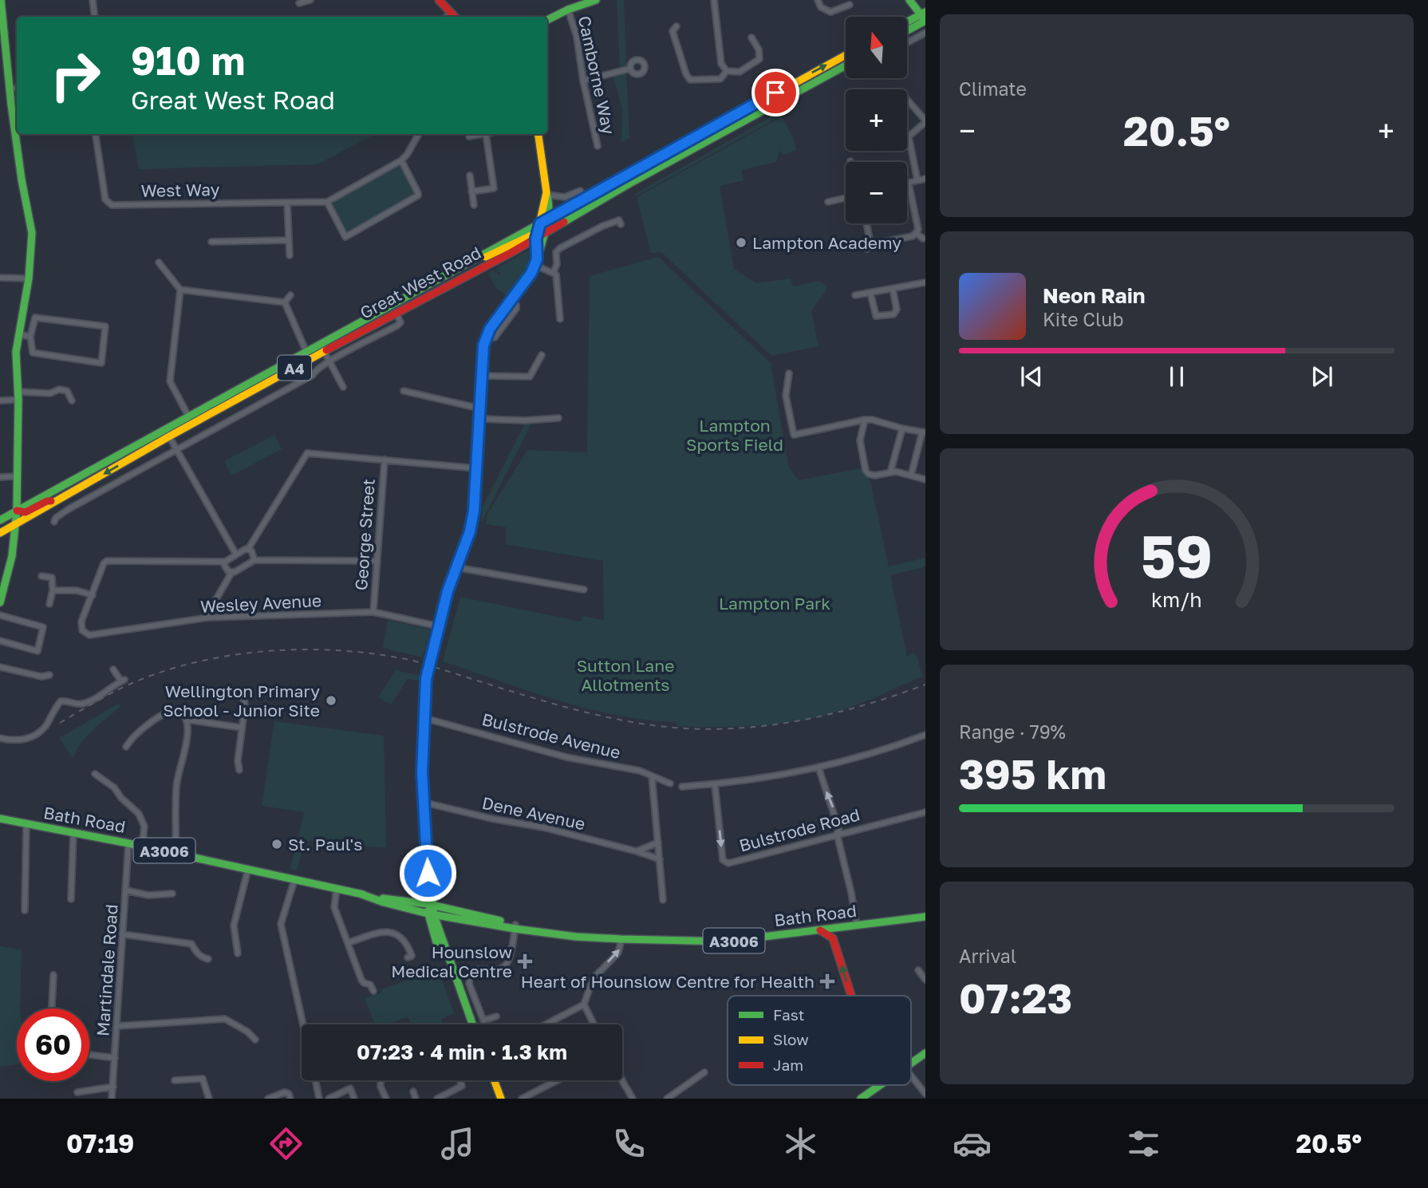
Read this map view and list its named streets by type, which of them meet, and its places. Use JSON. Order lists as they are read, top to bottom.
{
  "streets": {
    "main road": [
      "Great West Road",
      "A4",
      "Bath Road",
      "A3006"
    ],
    "street": [
      "Camborne Way",
      "West Way",
      "George Street",
      "Wesley Avenue",
      "Bulstrode Avenue",
      "Dene Avenue",
      "Bulstrode Road",
      "Martindale Road"
    ]
  },
  "crossings": [
    ["Great West Road", "A4"],
    ["George Street", "Wesley Avenue"],
    ["Bath Road", "Martindale Road"]
  ],
  "parks": ["Lampton Sports Field", "Lampton Park", "Sutton Lane Allotments"],
  "places": {
    "other": ["Lampton Academy", "Wellington Primary School - Junior Site", "St. Paul's"],
    "health": ["Hounslow Medical Centre", "Heart of Hounslow Centre for Health"]
  },
  "legend": ["Fast", "Slow", "Jam"],
  "north": "top",
  "page": {
    "tile": [
      "Climate",
      ["Range · 79%", "395 km"],
      ["Arrival", "07:23"]
    ],
    "map_buttons": ["+", "−"],
    "turn": ["910 m", "Great West Road"],
    "heat": ["−", "20.5°", "+"],
    "song": ["Neon Rain", "Kite Club"],
    "limit": "60",
    "trip": "07:23 · 4 min · 1.3 km",
    "tabs": ["07:19", "20.5°"],
    "gauge": ["59", "km/h"]
  }
}
